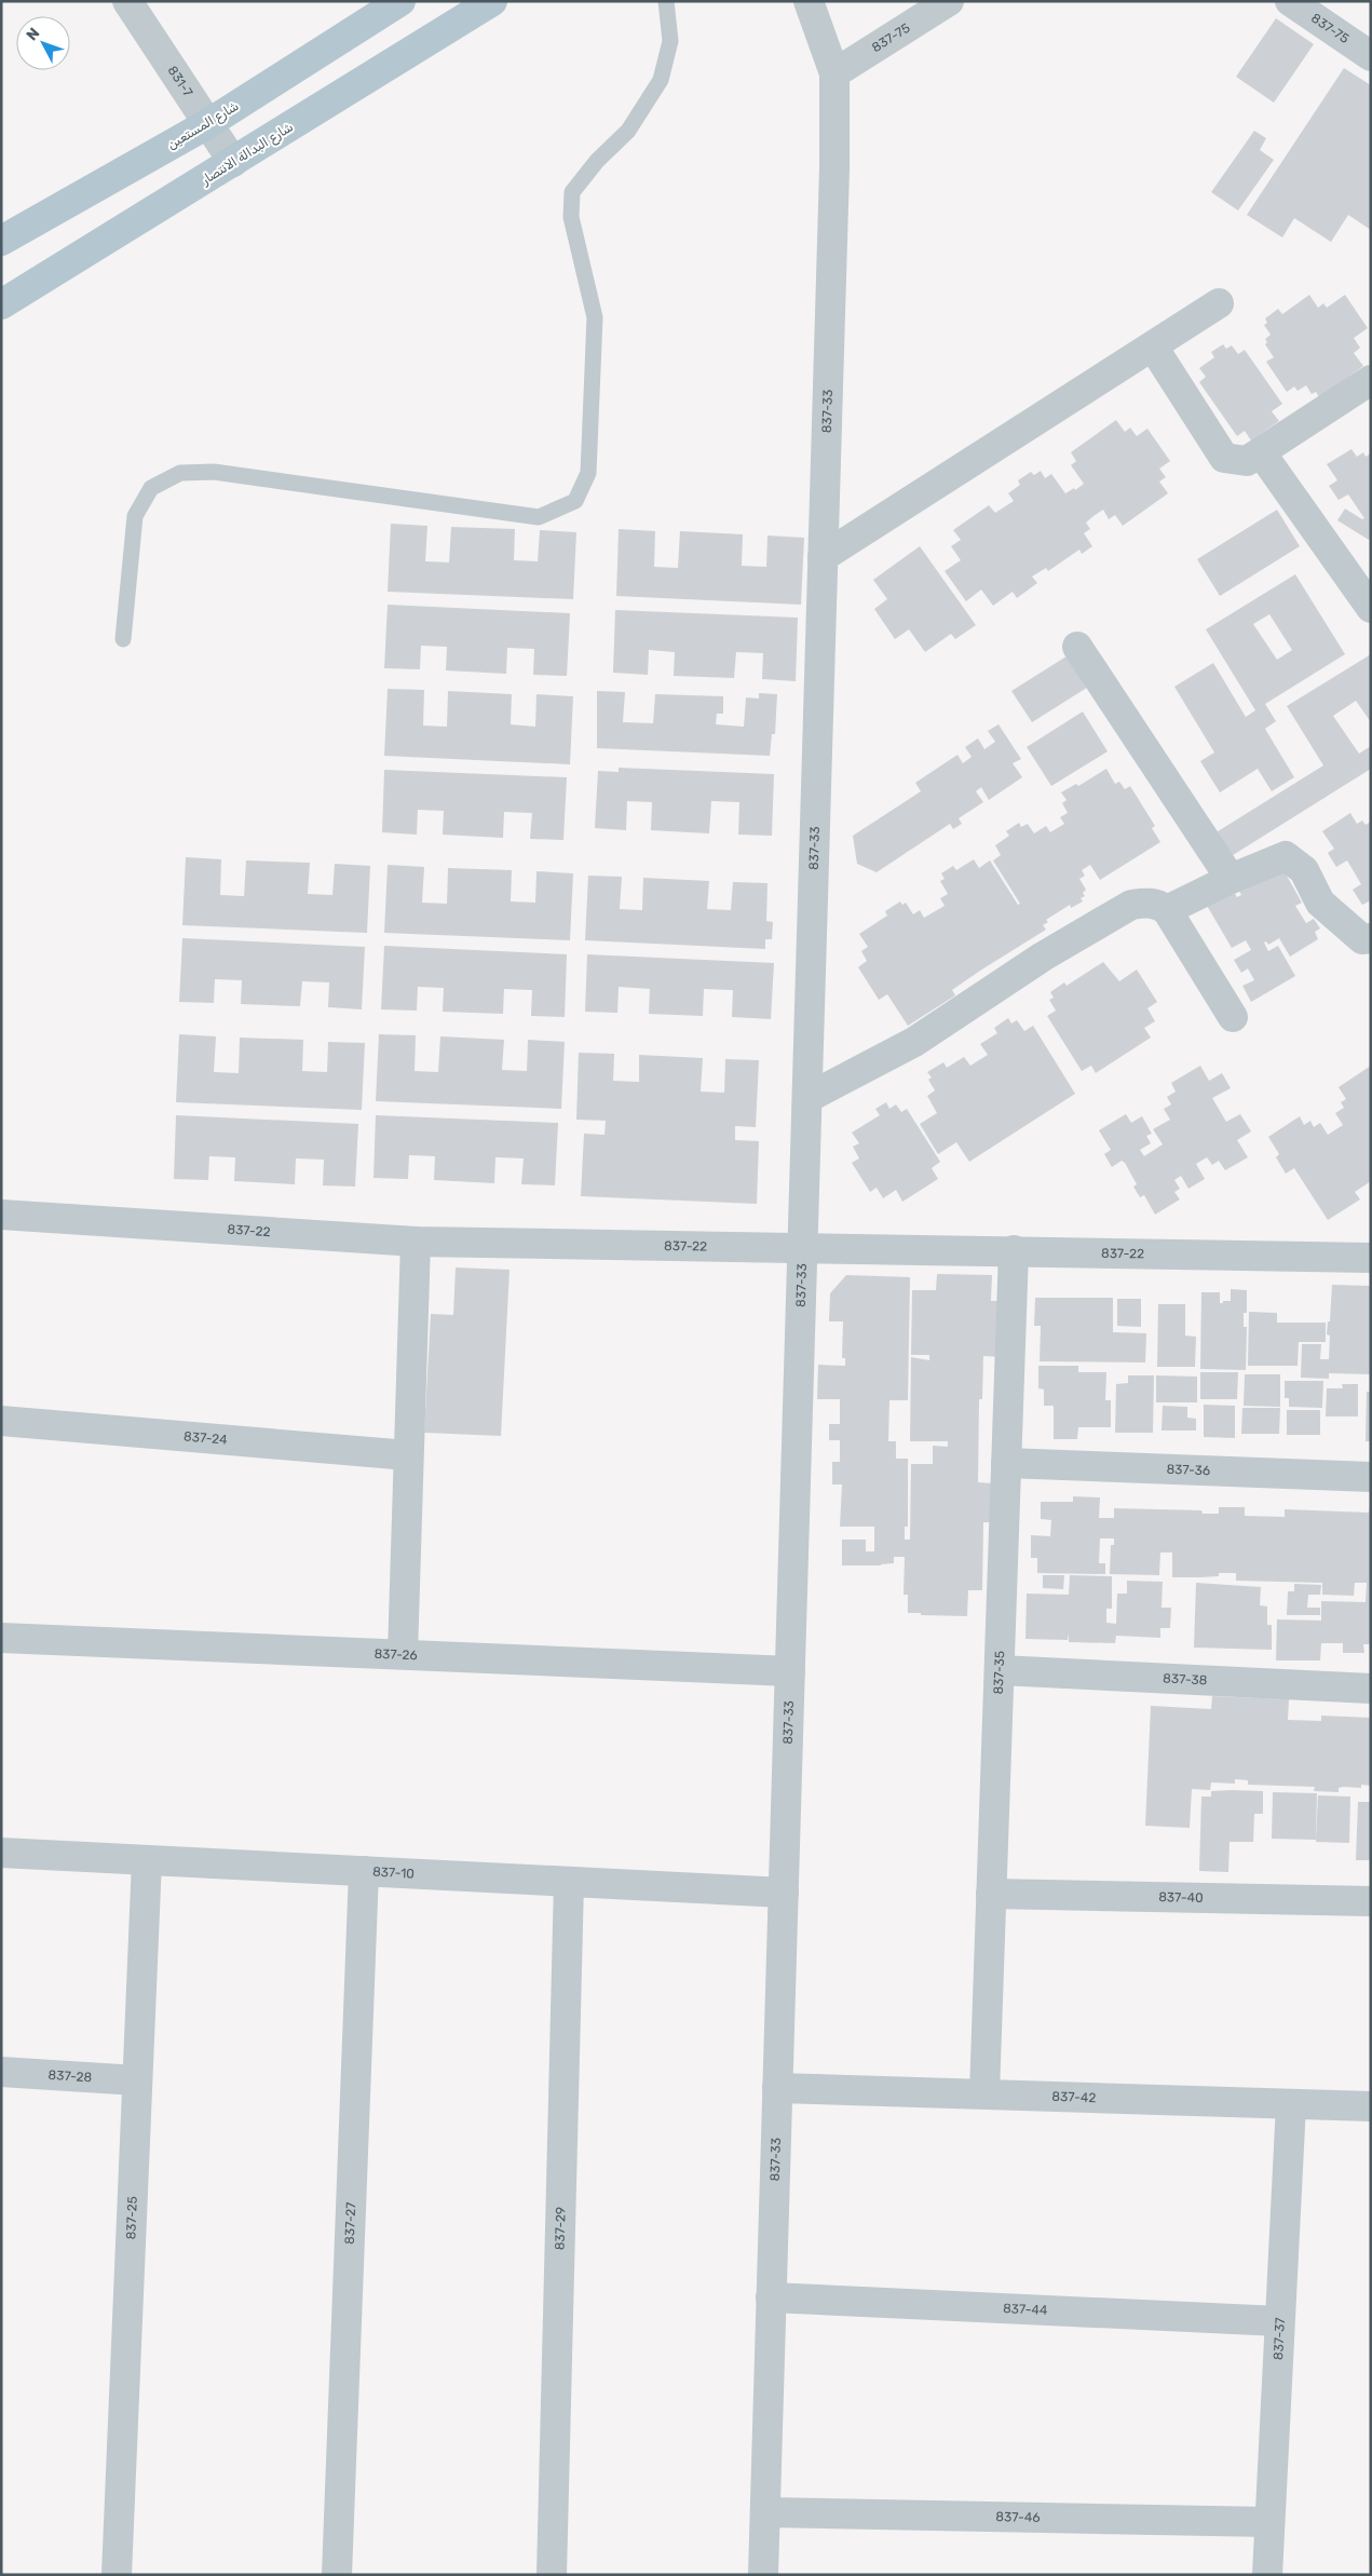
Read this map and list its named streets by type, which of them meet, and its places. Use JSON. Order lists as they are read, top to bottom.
{
  "streets": {
    "main road": ["شارع المستعين", "شارع البدالة الانتصار"],
    "street": [
      "837-75",
      "831-7",
      "837-33",
      "837-22",
      "837-24",
      "837-36",
      "837-26",
      "837-35",
      "837-38",
      "837-10",
      "837-40",
      "837-28",
      "837-42",
      "837-25",
      "837-27",
      "837-29",
      "837-44",
      "837-37",
      "837-46"
    ]
  },
  "crossings": [
    ["837-75", "837-33"],
    ["831-7", "شارع المستعين"],
    ["831-7", "شارع البدالة الانتصار"],
    ["837-33", "837-22"],
    ["837-33", "837-26"],
    ["837-33", "837-10"],
    ["837-33", "837-42"],
    ["837-33", "837-44"],
    ["837-33", "837-46"],
    ["837-22", "837-35"],
    ["837-36", "837-35"],
    ["837-35", "837-38"],
    ["837-35", "837-40"],
    ["837-35", "837-42"],
    ["837-10", "837-25"],
    ["837-10", "837-27"],
    ["837-10", "837-29"],
    ["837-28", "837-25"],
    ["837-42", "837-37"],
    ["837-44", "837-37"],
    ["837-37", "837-46"]
  ],
  "north": "top left"
}
